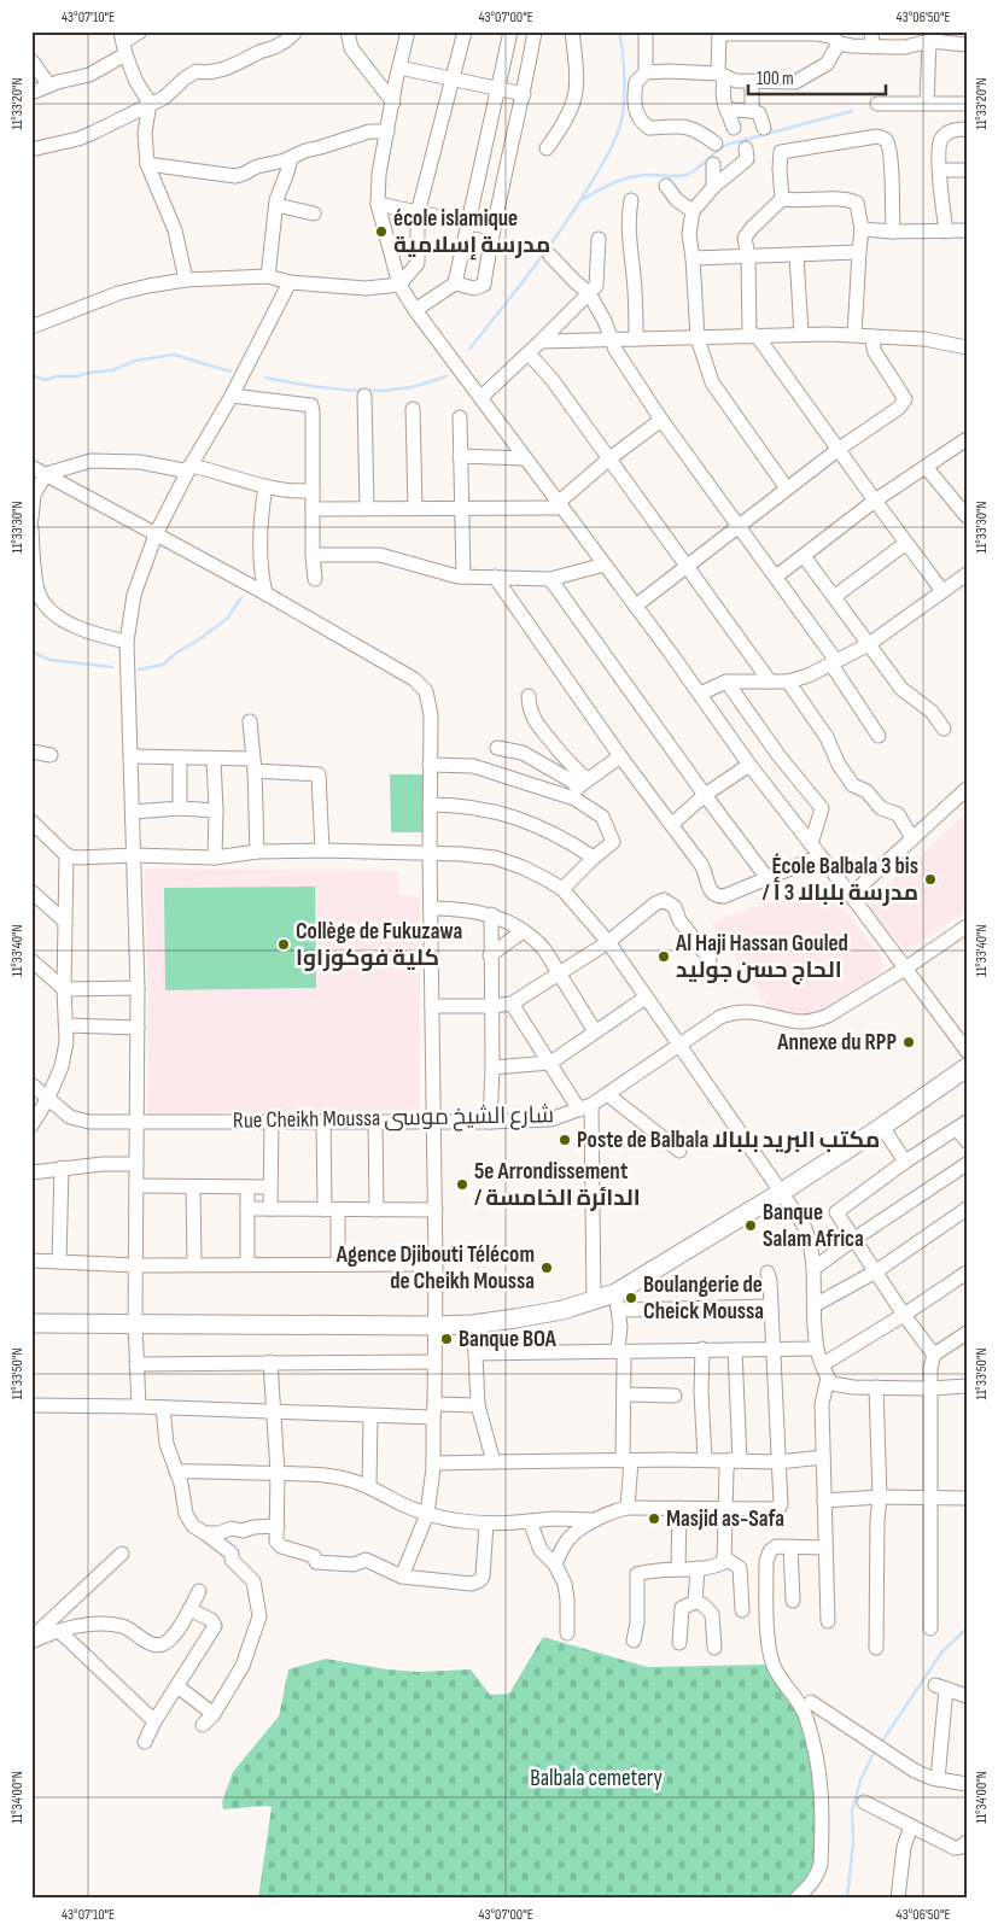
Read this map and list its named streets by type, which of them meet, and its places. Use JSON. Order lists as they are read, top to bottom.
{
  "streets": {
    "street": ["Rue Cheikh Moussa شارع الشيخ موسى"]
  },
  "parks": ["Balbala cemetery"],
  "places": [
    "école islamique مدرسة إسلامية",
    "École Balbala 3 bis / مدرسة بلبالا 3 أ",
    "Collège de Fukuzawa كلية فوكوزاوا",
    "Al Haji Hassan Gouled الحاج حسن جوليد",
    "Annexe du RPP",
    "Poste de Balbala مكتب البريد بلبالا",
    "5e Arrondissement / الدائرة الخامسة",
    "Banque Salam Africa",
    "Agence Djibouti Télécom de Cheikh Moussa",
    "Boulangerie de Cheick Moussa",
    "Banque BOA",
    "Masjid as-Safa"
  ],
  "scale_bar": "100 m",
  "coordinates": [
    "43°07'10\"E",
    "43°07'00\"E",
    "43°06'50\"E",
    "11°33'20\"N",
    "11°33'30\"N",
    "11°33'40\"N",
    "11°33'50\"N",
    "11°34'00\"N"
  ]
}
